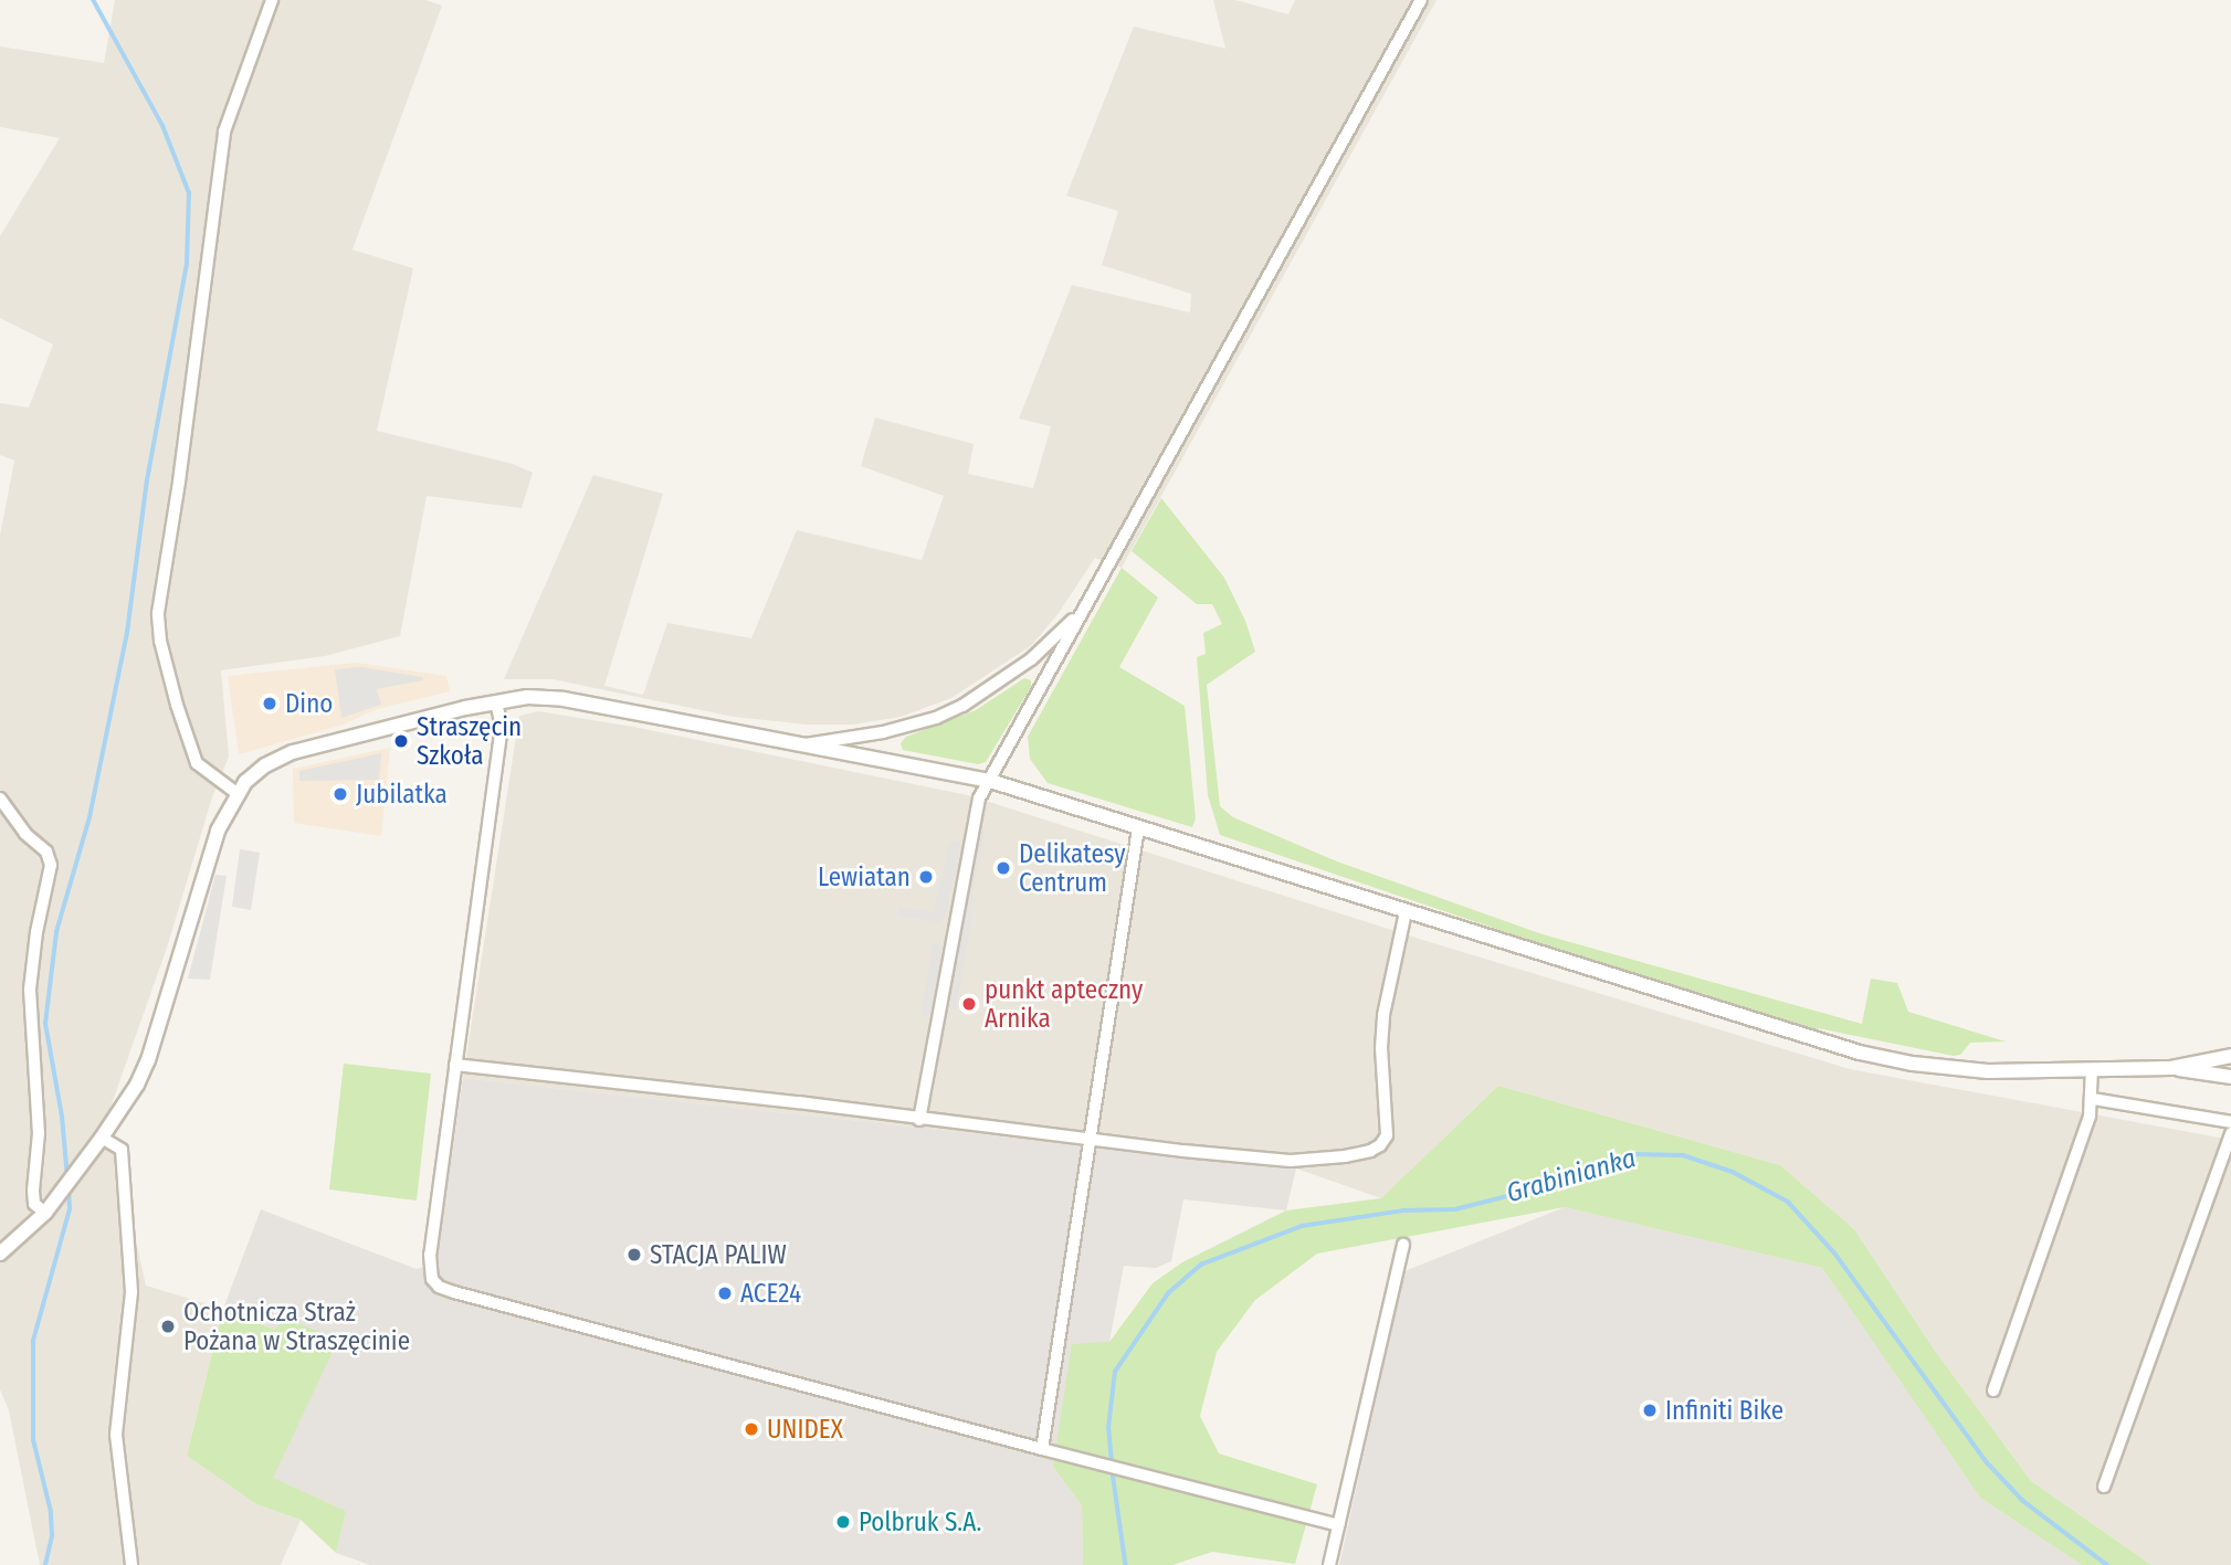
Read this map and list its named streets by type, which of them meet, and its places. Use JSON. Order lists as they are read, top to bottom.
{
  "water": ["Grabinianka"],
  "places": [
    "Dino",
    "Straszęcin Szkoła",
    "Jubilatka",
    "Delikatesy Centrum",
    "Lewiatan",
    "punkt apteczny Arnika",
    "STACJA PALIW",
    "ACE24",
    "Ochotnicza Straż Pożana w Straszęcinie",
    "Infiniti Bike",
    "UNIDEX",
    "Polbruk S.A."
  ]
}
